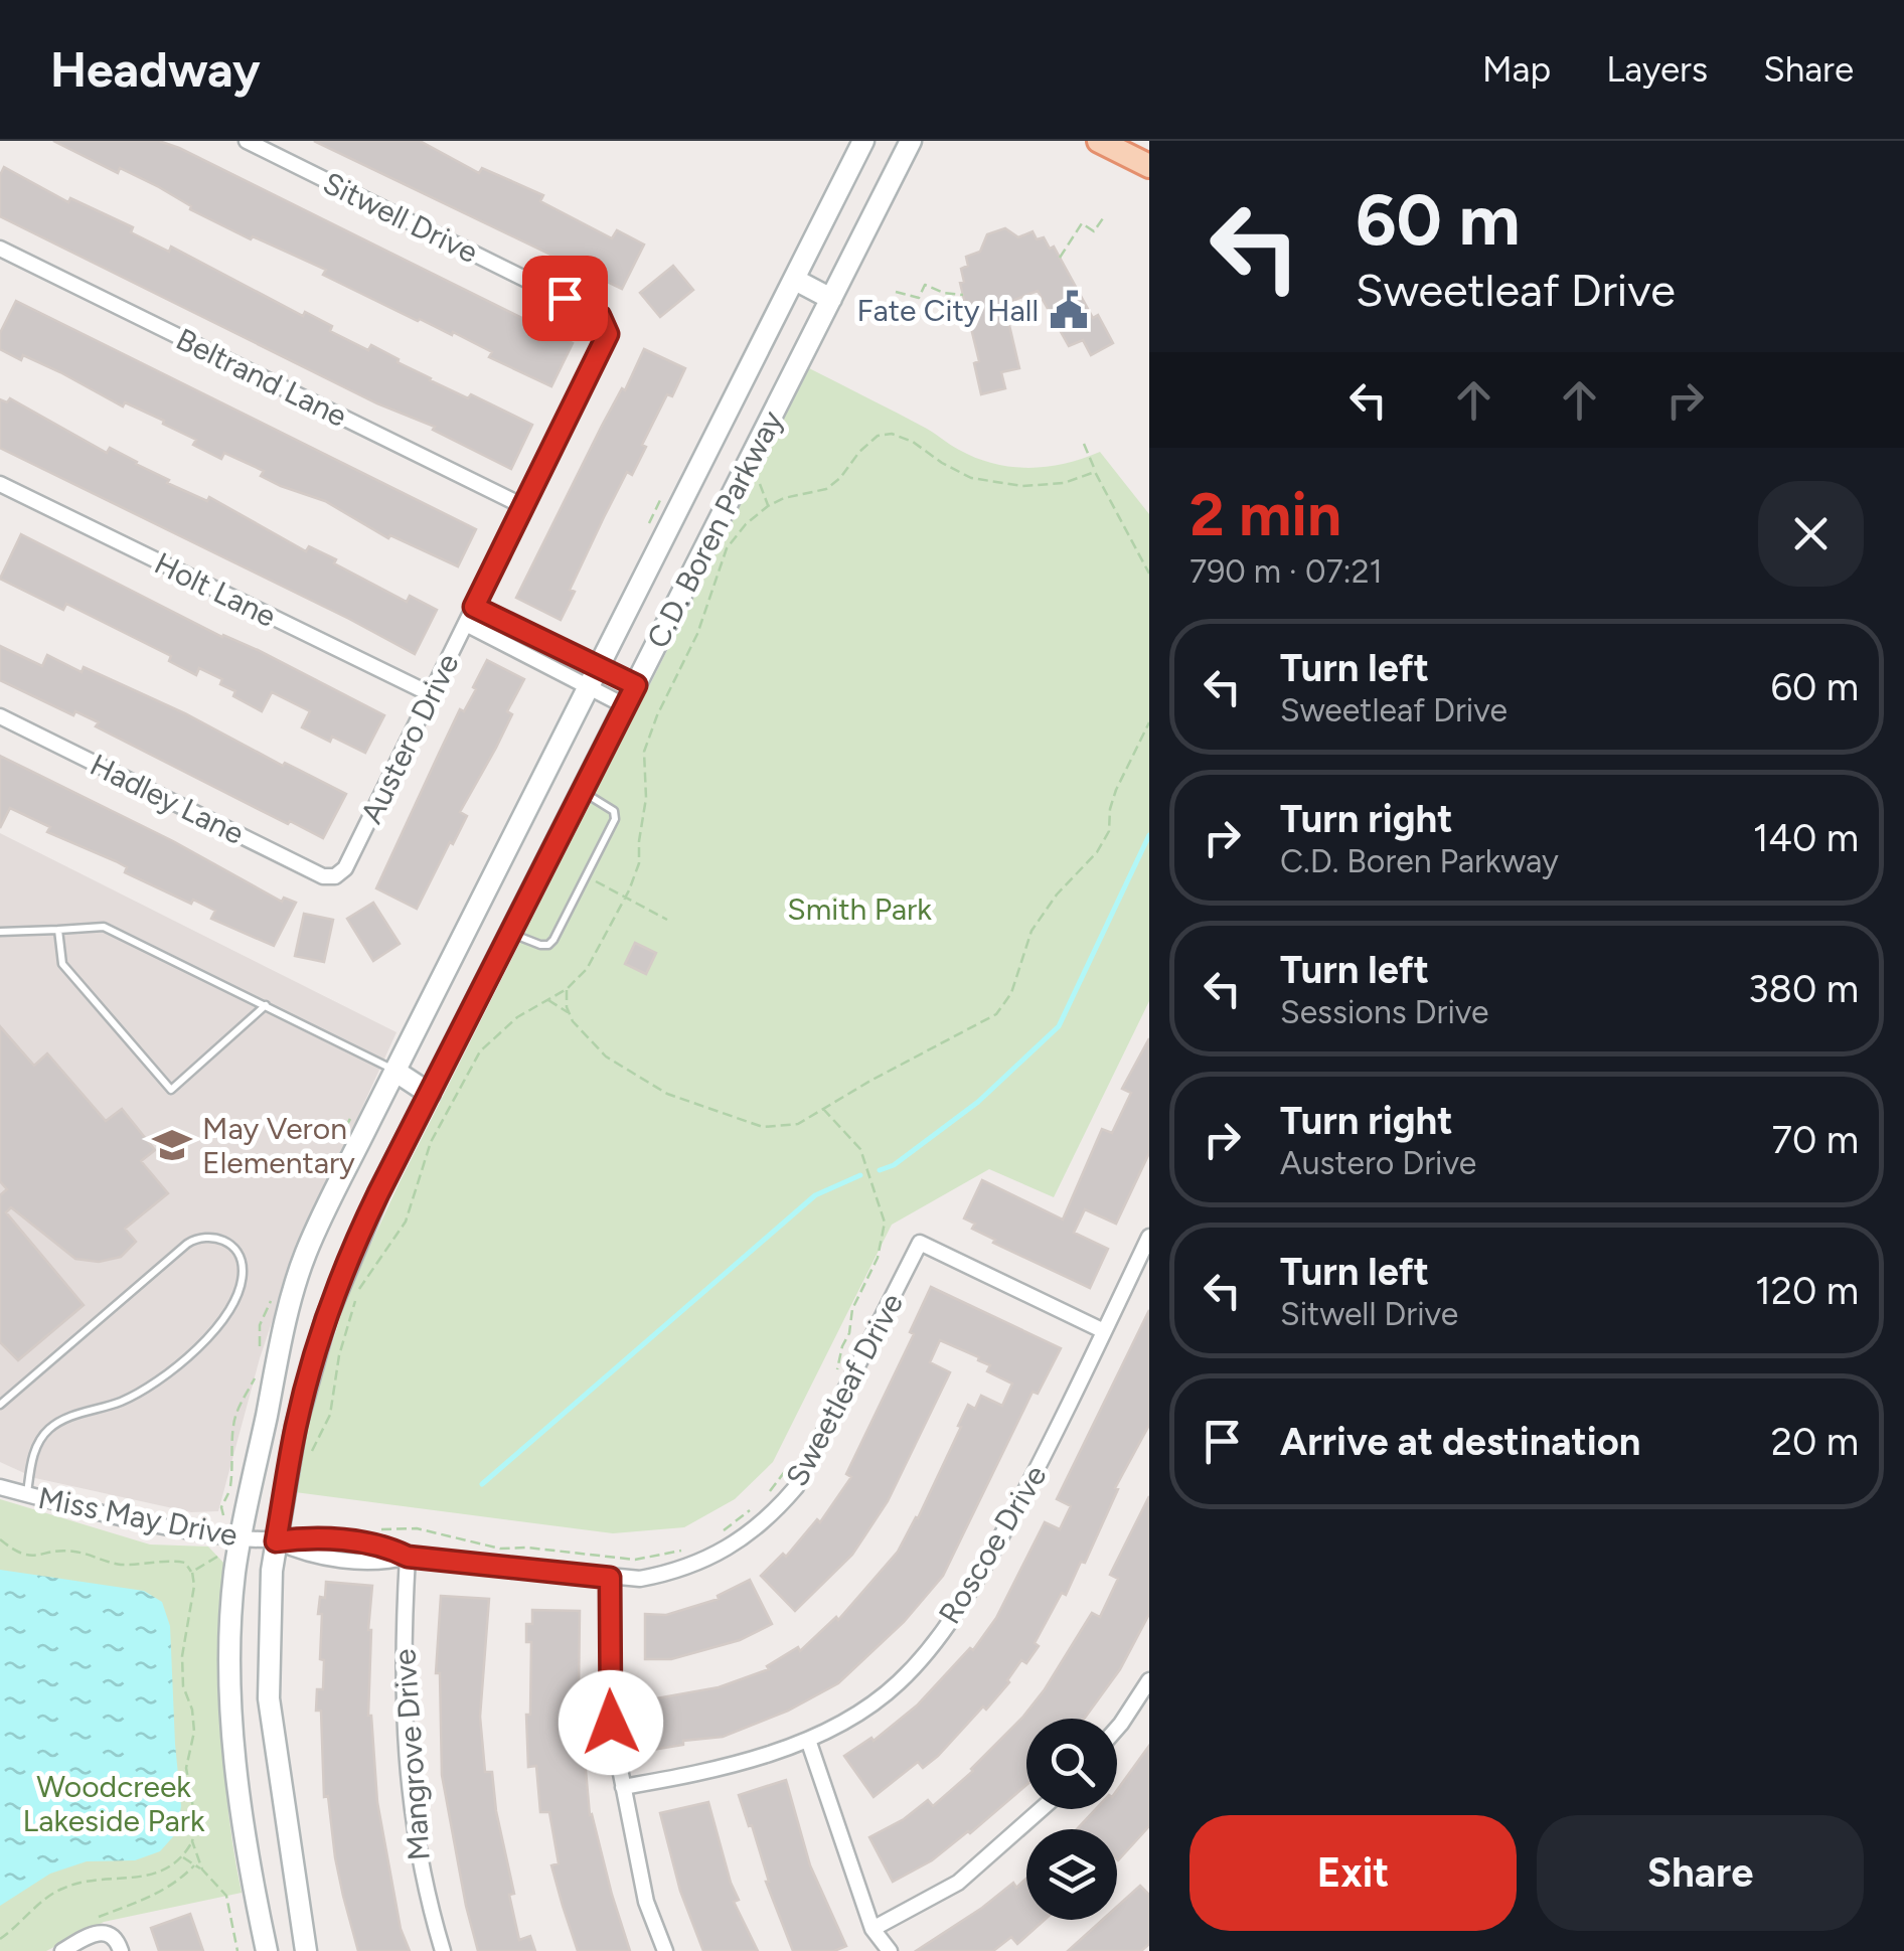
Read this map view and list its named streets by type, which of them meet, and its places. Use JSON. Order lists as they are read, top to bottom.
{
  "streets": {
    "street": [
      "Sitwell Drive",
      "Beltrand Lane",
      "C.D. Boren Parkway",
      "Holt Lane",
      "Austero Drive",
      "Hadley Lane",
      "Sweetleaf Drive",
      "Miss May Drive",
      "Roscoe Drive",
      "Mangrove Drive"
    ]
  },
  "crossings": [
    ["Sitwell Drive", "Austero Drive"],
    ["Beltrand Lane", "Austero Drive"],
    ["C.D. Boren Parkway", "Sweetleaf Drive"],
    ["C.D. Boren Parkway", "Miss May Drive"],
    ["Holt Lane", "Austero Drive"],
    ["Austero Drive", "Hadley Lane"],
    ["Sweetleaf Drive", "Miss May Drive"],
    ["Sweetleaf Drive", "Roscoe Drive"],
    ["Sweetleaf Drive", "Mangrove Drive"]
  ],
  "parks": ["Smith Park", "Woodcreek Lakeside Park"],
  "places": {
    "public building": ["Fate City Hall"],
    "school or university": ["May Veron Elementary"]
  },
  "page": {
    "header": "Headway",
    "nav": ["Map", "Layers", "Share"],
    "turn": ["60 m", "Sweetleaf Drive"],
    "heading": ["2 min", "790 m · 07:21"],
    "list": [
      {
        "name": "Turn left",
        "note": "Sweetleaf Drive",
        "value": "60 m"
      },
      {
        "name": "Turn right",
        "note": "C.D. Boren Parkway",
        "value": "140 m"
      },
      {
        "name": "Turn left",
        "note": "Sessions Drive",
        "value": "380 m"
      },
      {
        "name": "Turn right",
        "note": "Austero Drive",
        "value": "70 m"
      },
      {
        "name": "Turn left",
        "note": "Sitwell Drive",
        "value": "120 m"
      },
      {
        "name": "Arrive at destination",
        "value": "20 m"
      }
    ],
    "buttons": ["Exit", "Share"]
  }
}
